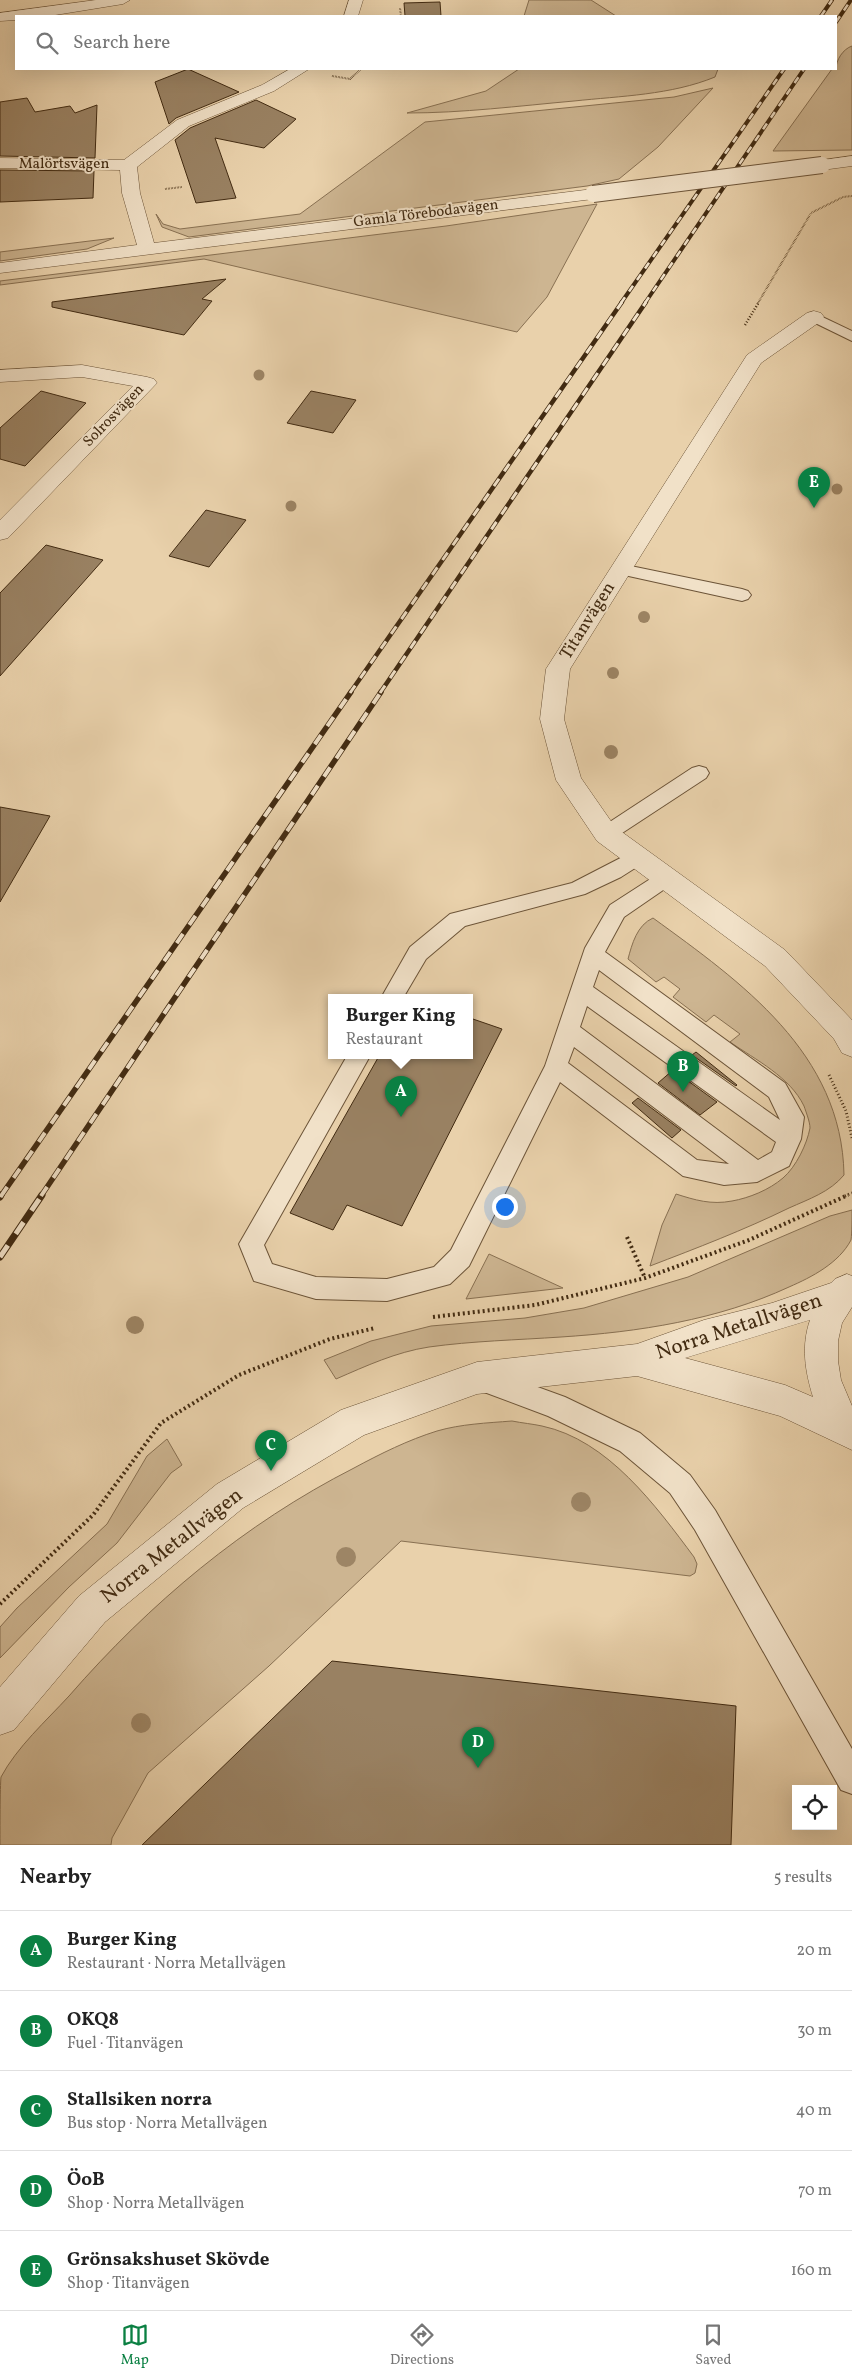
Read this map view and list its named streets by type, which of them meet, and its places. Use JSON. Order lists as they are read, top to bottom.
{
  "streets": {
    "street": [
      "Malörtsvägen",
      "Gamla Törebodavägen",
      "Solrosvägen",
      "Titanvägen",
      "Norra Metallvägen"
    ]
  },
  "crossings": [
    ["Malörtsvägen", "Gamla Törebodavägen"]
  ],
  "page": {
    "search": "Search here",
    "pins": [
      "E",
      "B",
      "A",
      "C",
      "D"
    ],
    "popup": ["Burger King", "Restaurant"],
    "heading": ["Nearby", "5 results"],
    "list": [
      {
        "mark": "A",
        "name": "Burger King",
        "note": "Restaurant · Norra Metallvägen",
        "value": "20 m"
      },
      {
        "mark": "B",
        "name": "OKQ8",
        "note": "Fuel · Titanvägen",
        "value": "30 m"
      },
      {
        "mark": "C",
        "name": "Stallsiken norra",
        "note": "Bus stop · Norra Metallvägen",
        "value": "40 m"
      },
      {
        "mark": "D",
        "name": "ÖoB",
        "note": "Shop · Norra Metallvägen",
        "value": "70 m"
      },
      {
        "mark": "E",
        "name": "Grönsakshuset Skövde",
        "note": "Shop · Titanvägen",
        "value": "160 m"
      }
    ],
    "nav": ["Map", "Directions", "Saved"]
  }
}
